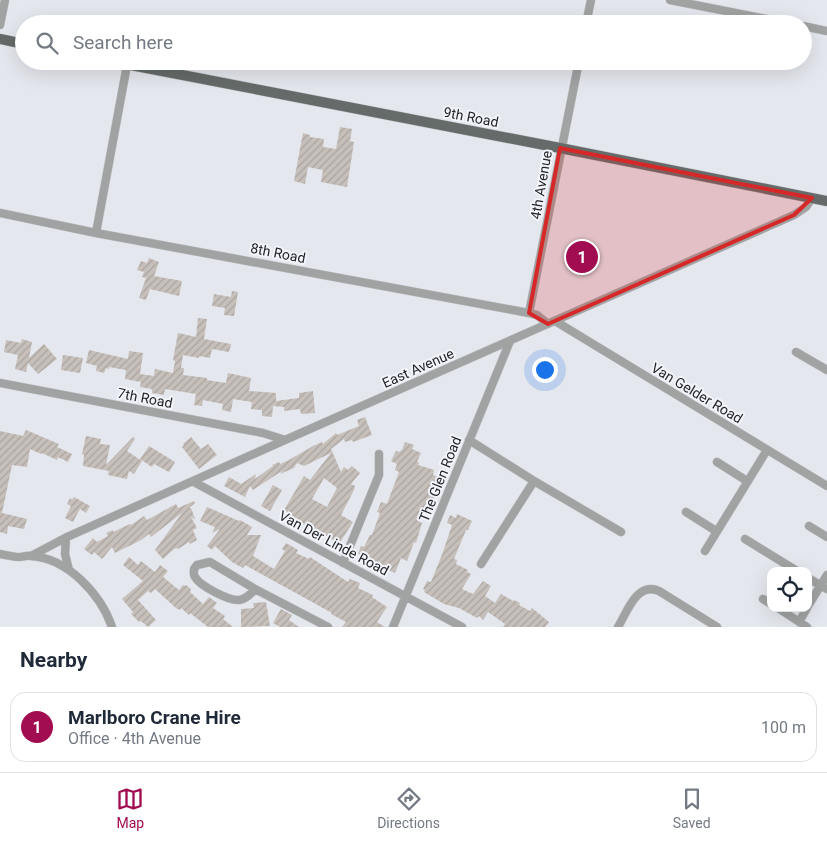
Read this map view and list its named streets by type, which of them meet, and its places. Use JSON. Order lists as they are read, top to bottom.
{
  "streets": {
    "main road": ["9th Road"],
    "street": [
      "4th Avenue",
      "8th Road",
      "East Avenue",
      "Van Gelder Road",
      "7th Road",
      "The Glen Road",
      "Van Der Linde Road"
    ]
  },
  "crossings": [
    ["9th Road", "4th Avenue"],
    ["9th Road", "East Avenue"],
    ["4th Avenue", "8th Road"],
    ["8th Road", "East Avenue"],
    ["8th Road", "Van Gelder Road"],
    ["East Avenue", "Van Gelder Road"],
    ["East Avenue", "7th Road"],
    ["East Avenue", "The Glen Road"],
    ["East Avenue", "Van Der Linde Road"],
    ["The Glen Road", "Van Der Linde Road"]
  ],
  "page": {
    "search": "Search here",
    "pins": "1",
    "heading": "Nearby",
    "list": [
      {
        "mark": "1",
        "name": "Marlboro Crane Hire",
        "note": "Office · 4th Avenue",
        "value": "100 m"
      }
    ],
    "nav": ["Map", "Directions", "Saved"]
  }
}
